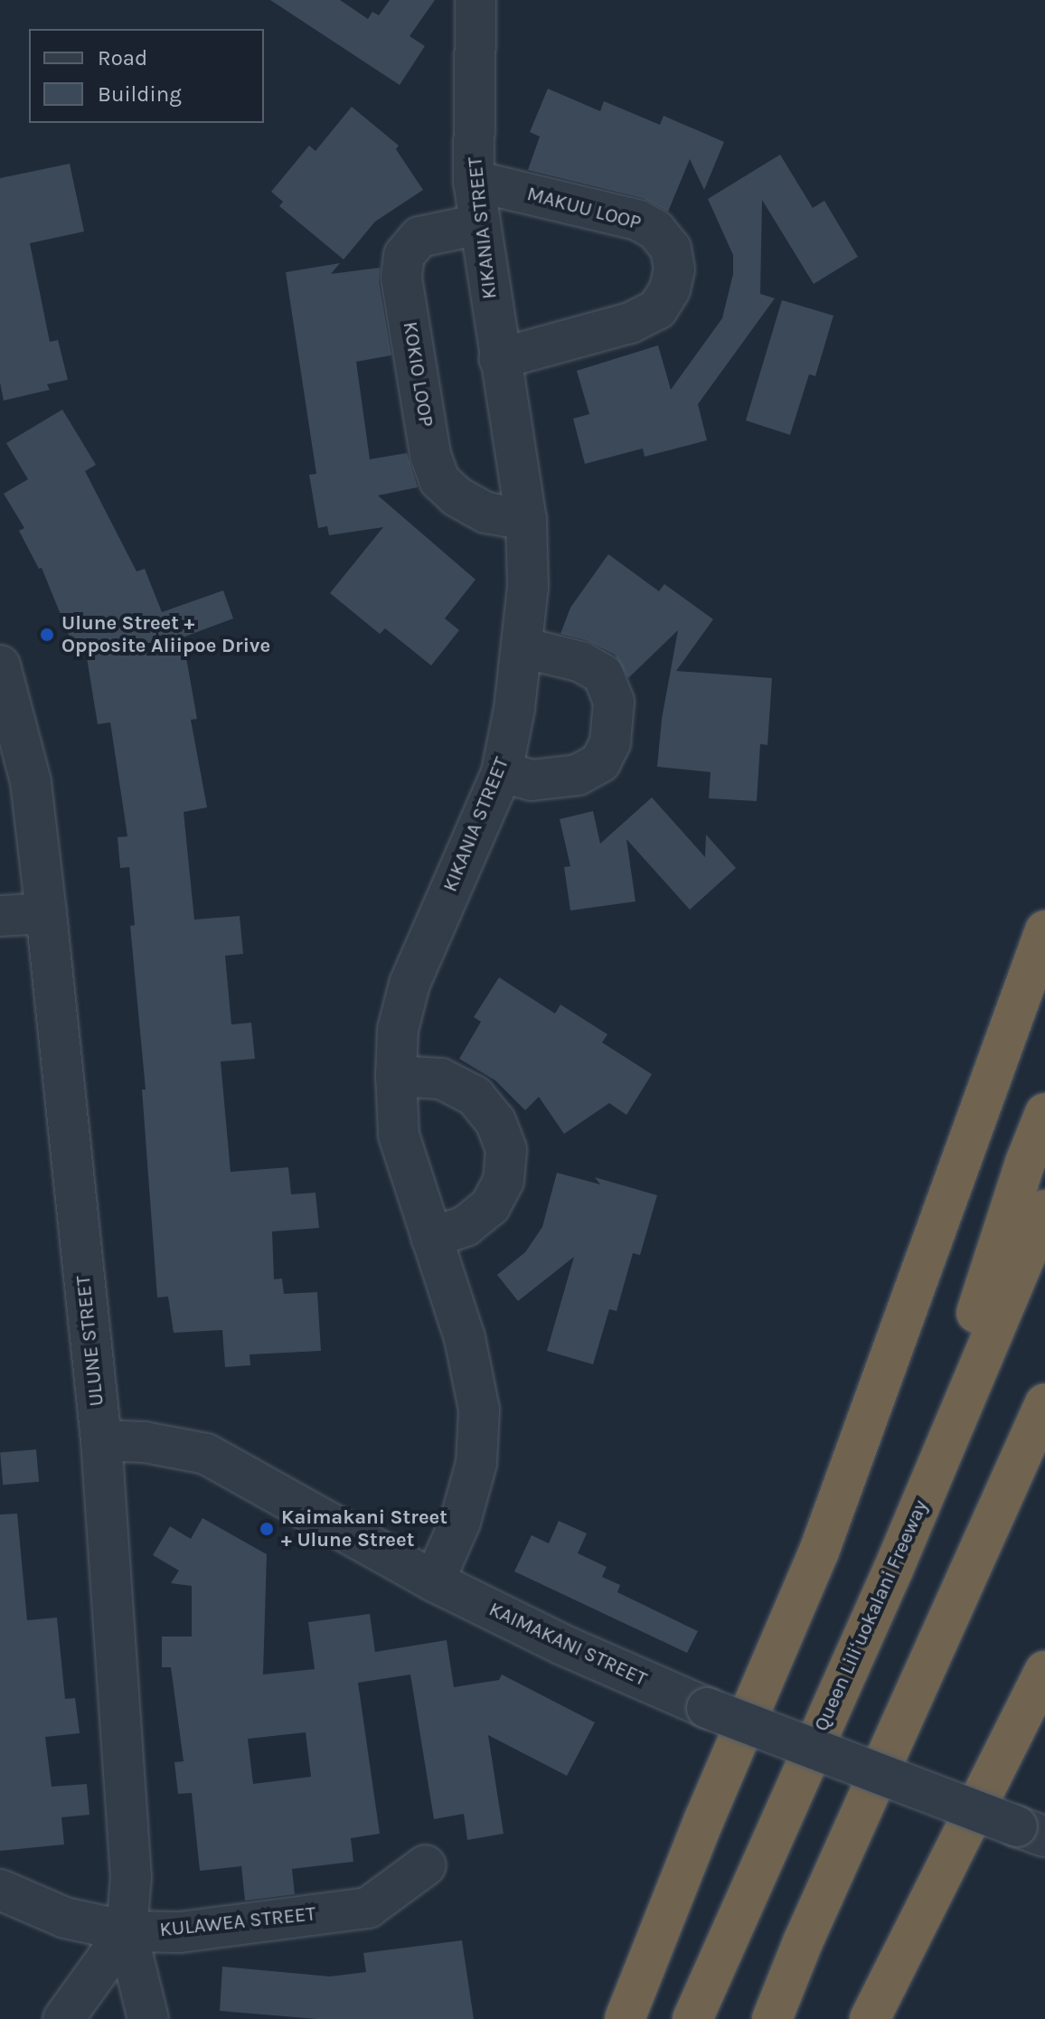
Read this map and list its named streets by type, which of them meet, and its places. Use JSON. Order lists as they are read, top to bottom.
{
  "streets": {
    "highway": ["Queen Liliʻuokalani Freeway"],
    "street": [
      "MAKUU LOOP",
      "KIKANIA STREET",
      "KOKIO LOOP",
      "ULUNE STREET",
      "KAIMAKANI STREET",
      "KULAWEA STREET"
    ]
  },
  "crossings": [
    ["MAKUU LOOP", "KIKANIA STREET"],
    ["KIKANIA STREET", "KOKIO LOOP"],
    ["KIKANIA STREET", "KAIMAKANI STREET"],
    ["ULUNE STREET", "KAIMAKANI STREET"],
    ["ULUNE STREET", "KULAWEA STREET"]
  ],
  "places": ["Ulune Street + Opposite Aliipoe Drive", "Kaimakani Street + Ulune Street"],
  "legend": ["Road", "Building"]
}
